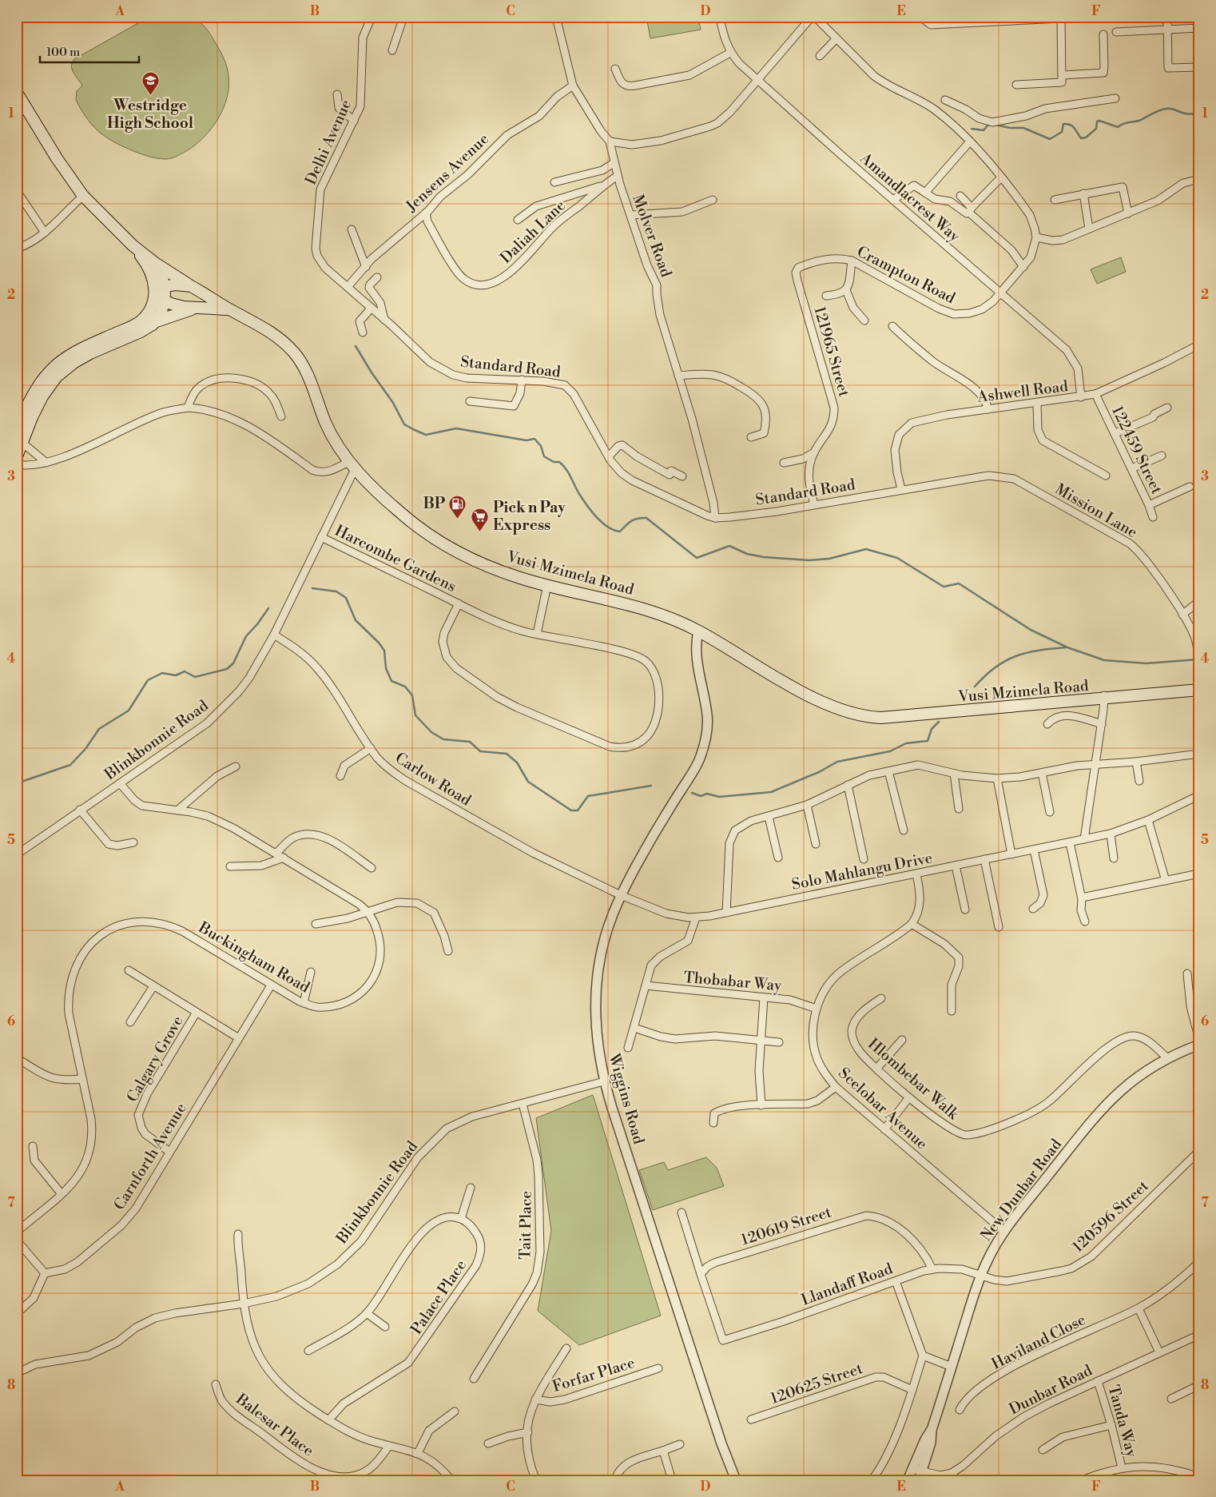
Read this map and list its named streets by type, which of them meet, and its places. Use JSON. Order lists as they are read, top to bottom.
{
  "streets": {
    "main road": ["Vusi Mzimela Road"],
    "street": [
      "Delhi Avenue",
      "Jensens Avenue",
      "Amandlacrest Way",
      "Daliah Lane",
      "Molver Road",
      "Crampton Road",
      "121965 Street",
      "Standard Road",
      "Ashwell Road",
      "122459 Street",
      "Mission Lane",
      "Harcombe Gardens",
      "Blinkbonnie Road",
      "Carlow Road",
      "Solo Mahlangu Drive",
      "Buckingham Road",
      "Thobabar Way",
      "Calgary Grove",
      "Hlombebar Walk",
      "Wiggins Road",
      "Scelobar Avenue",
      "Carnforth Avenue",
      "New Dunbar Road",
      "120596 Street",
      "Tait Place",
      "120619 Street",
      "Llandaff Road",
      "Palace Place",
      "Haviland Close",
      "Forfar Place",
      "120625 Street",
      "Dunbar Road",
      "Tanda Way",
      "Balesar Place"
    ]
  },
  "crossings": [
    ["Delhi Avenue", "Standard Road"],
    ["Jensens Avenue", "Daliah Lane"],
    ["Jensens Avenue", "Molver Road"],
    ["Jensens Avenue", "Standard Road"],
    ["Amandlacrest Way", "Crampton Road"],
    ["Amandlacrest Way", "Ashwell Road"],
    ["Daliah Lane", "Molver Road"],
    ["Molver Road", "Standard Road"],
    ["Crampton Road", "121965 Street"],
    ["121965 Street", "Standard Road"],
    ["Standard Road", "Ashwell Road"],
    ["Standard Road", "Mission Lane"],
    ["Ashwell Road", "122459 Street"],
    ["Ashwell Road", "Mission Lane"],
    ["Harcombe Gardens", "Blinkbonnie Road"],
    ["Vusi Mzimela Road", "Blinkbonnie Road"],
    ["Vusi Mzimela Road", "Wiggins Road"],
    ["Blinkbonnie Road", "Carlow Road"],
    ["Blinkbonnie Road", "Wiggins Road"],
    ["Blinkbonnie Road", "Tait Place"],
    ["Carlow Road", "Solo Mahlangu Drive"],
    ["Carlow Road", "Wiggins Road"],
    ["Solo Mahlangu Drive", "Wiggins Road"],
    ["Buckingham Road", "Carnforth Avenue"],
    ["Thobabar Way", "Scelobar Avenue"],
    ["Calgary Grove", "Carnforth Avenue"],
    ["Hlombebar Walk", "New Dunbar Road"],
    ["Scelobar Avenue", "New Dunbar Road"],
    ["New Dunbar Road", "120596 Street"],
    ["New Dunbar Road", "Llandaff Road"],
    ["120596 Street", "Llandaff Road"],
    ["120619 Street", "Llandaff Road"],
    ["Dunbar Road", "Tanda Way"]
  ],
  "places": {
    "school or university": ["Westridge High School"],
    "fuel station": ["BP"],
    "supermarket": ["Pick n Pay Express"]
  },
  "scale_bar": "100 m",
  "grid": {
    "columns": [
      "A",
      "B",
      "C",
      "D",
      "E",
      "F"
    ],
    "rows": [
      "1",
      "2",
      "3",
      "4",
      "5",
      "6",
      "7",
      "8"
    ]
  }
}
